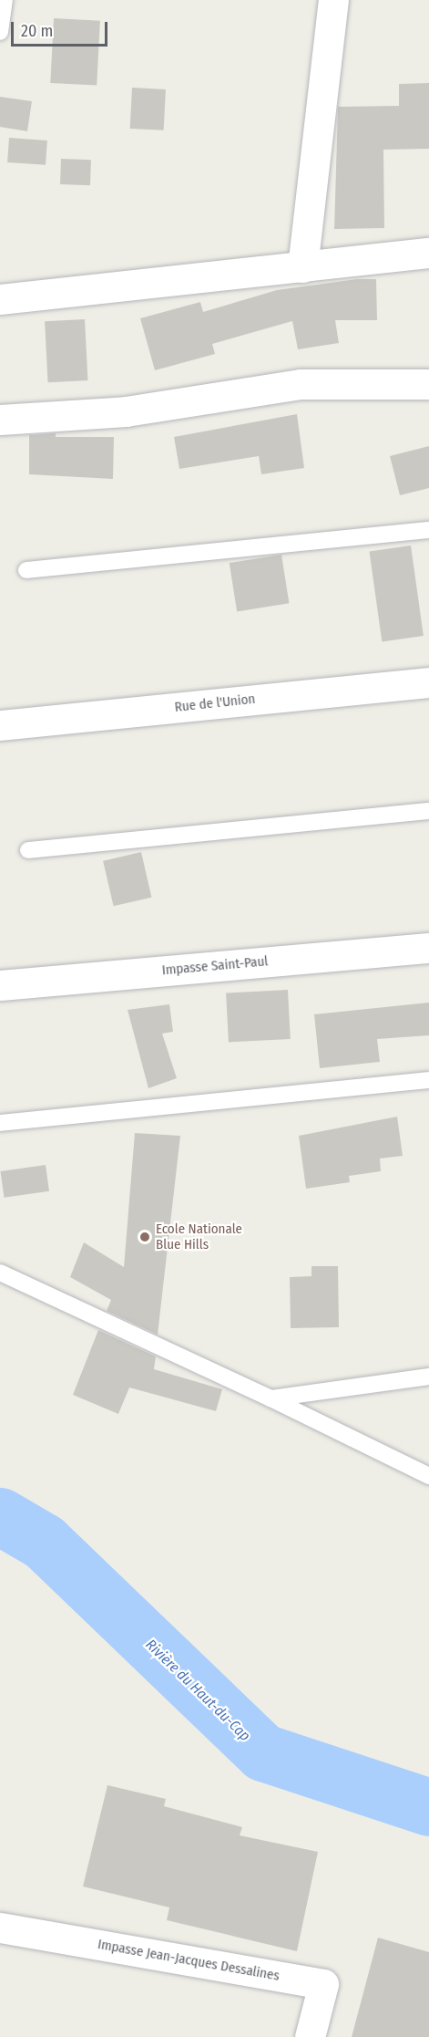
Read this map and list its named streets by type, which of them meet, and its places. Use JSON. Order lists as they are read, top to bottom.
{
  "streets": {
    "street": ["Rue de l'Union", "Impasse Saint-Paul", "Impasse Jean-Jacques Dessalines"]
  },
  "water": ["Rivière du Haut-du-Cap"],
  "places": ["Ecole Nationale Blue Hills"],
  "scale_bar": "20 m"
}
